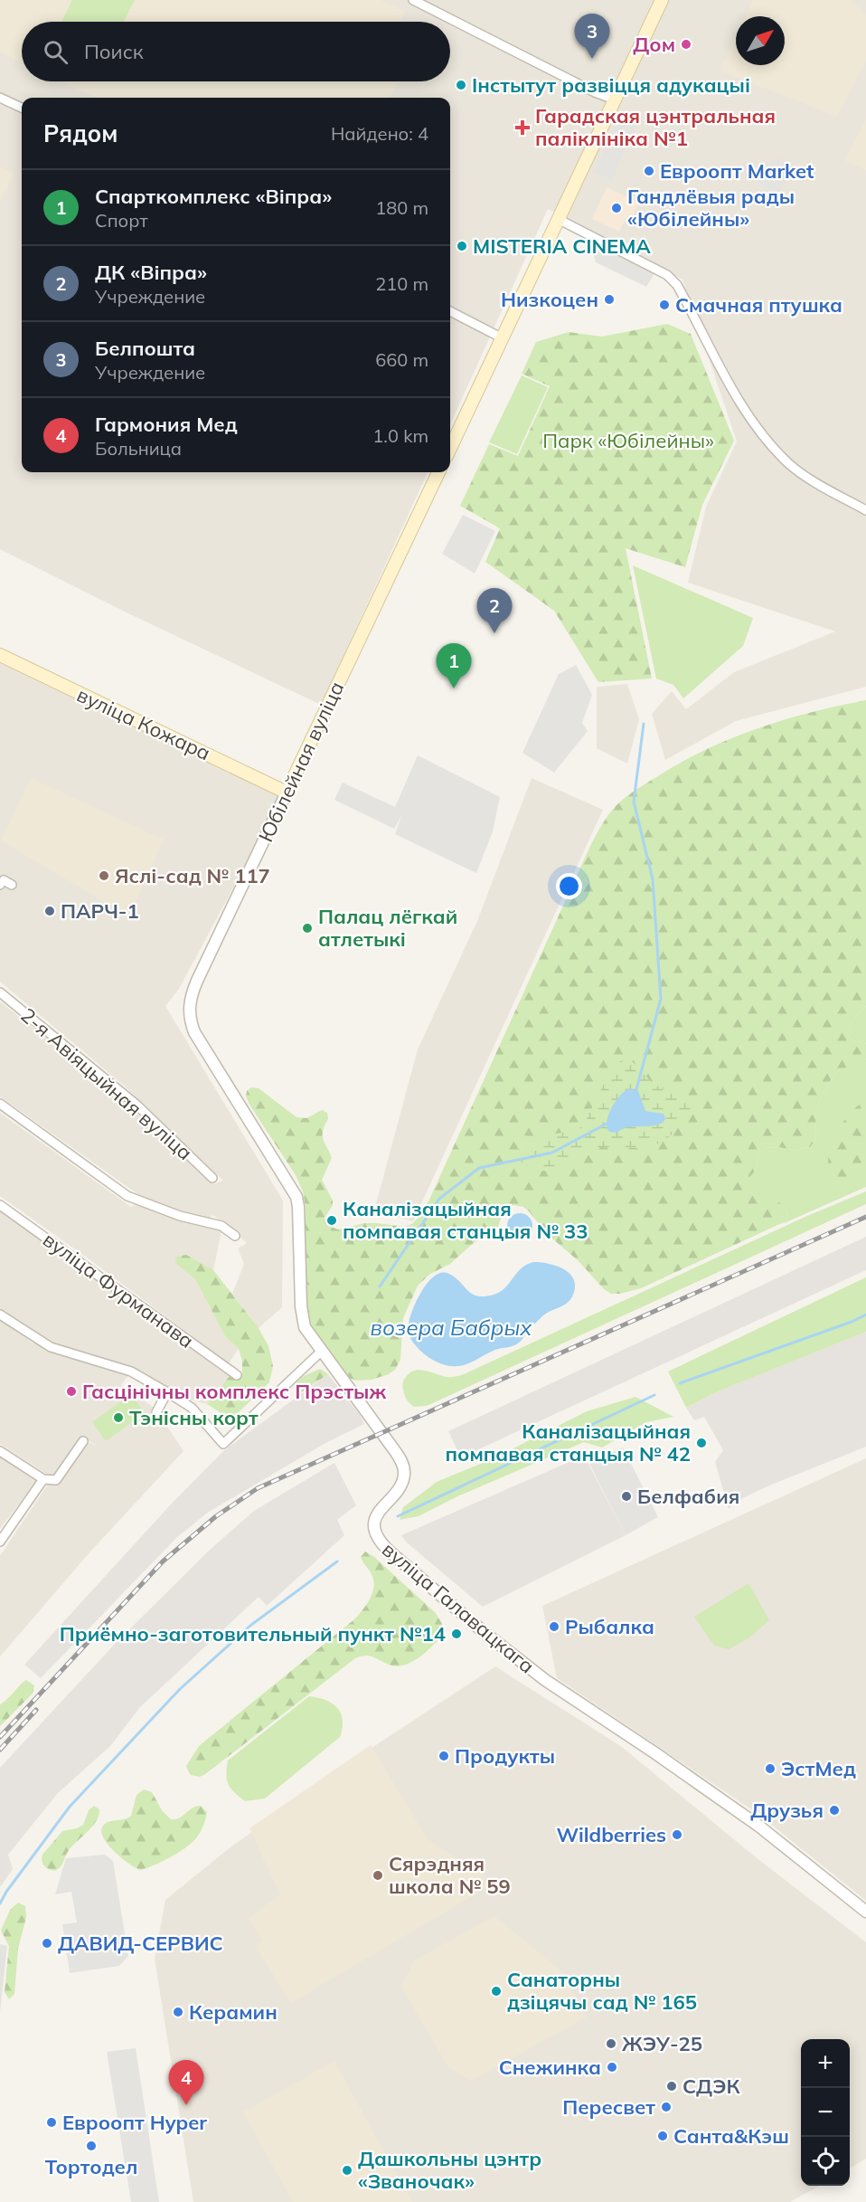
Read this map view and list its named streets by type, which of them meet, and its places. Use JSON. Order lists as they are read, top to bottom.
{
  "streets": {
    "main road": ["вуліца Кожара", "Юбілейная вуліца"],
    "street": ["2-я Авіяцыйная вуліца", "вуліца Фурманава", "вуліца Галавацкага"]
  },
  "crossings": [
    ["вуліца Кожара", "Юбілейная вуліца"],
    ["Юбілейная вуліца", "вуліца Галавацкага"]
  ],
  "water": ["возера Бабрых"],
  "parks": ["Парк «Юбілейны»"],
  "places": {
    "other": [
      "Дом",
      "Інстытут развіцця адукацыі",
      "Евроопт Market",
      "Гандлёвыя рады «Юбілейны»",
      "MISTERIA CINEMA",
      "Низкоцен",
      "Смачная птушка",
      "Яслі-сад № 117",
      "ПАРЧ-1",
      "Палац лёгкай атлетыкі",
      "Каналізацыйная помпавая станцыя № 33",
      "Гасцінічны комплекс Прэстыж",
      "Тэнісны корт",
      "Каналізацыйная помпавая станцыя № 42",
      "Белфабия",
      "Рыбалка",
      "Приёмно-заготовительный пункт №14",
      "Продукты",
      "ЭстМед",
      "Друзья",
      "Wildberries",
      "Сярэдняя школа № 59",
      "ДАВИД-СЕРВИС",
      "Санаторны дзіцячы сад № 165",
      "Керамин",
      "ЖЭУ-25",
      "Снежинка",
      "СДЭК",
      "Пересвет",
      "Евроопт Hyper",
      "Санта&Кэш",
      "Тортодел",
      "Дашкольны цэнтр «Званочак»"
    ],
    "health": ["Гарадская цэнтральная паліклініка №1"]
  },
  "north": "top right",
  "page": {
    "pins": [
      "3",
      "2",
      "1",
      "4"
    ],
    "search": "Поиск",
    "heading": ["Рядом", "Найдено: 4"],
    "list": [
      {
        "mark": "1",
        "name": "Спарткомплекс «Віпра»",
        "note": "Спорт",
        "value": "180 m"
      },
      {
        "mark": "2",
        "name": "ДК «Віпра»",
        "note": "Учреждение",
        "value": "210 m"
      },
      {
        "mark": "3",
        "name": "Белпошта",
        "note": "Учреждение",
        "value": "660 m"
      },
      {
        "mark": "4",
        "name": "Гармония Мед",
        "note": "Больница",
        "value": "1.0 km"
      }
    ],
    "map_buttons": ["+", "−"]
  }
}
